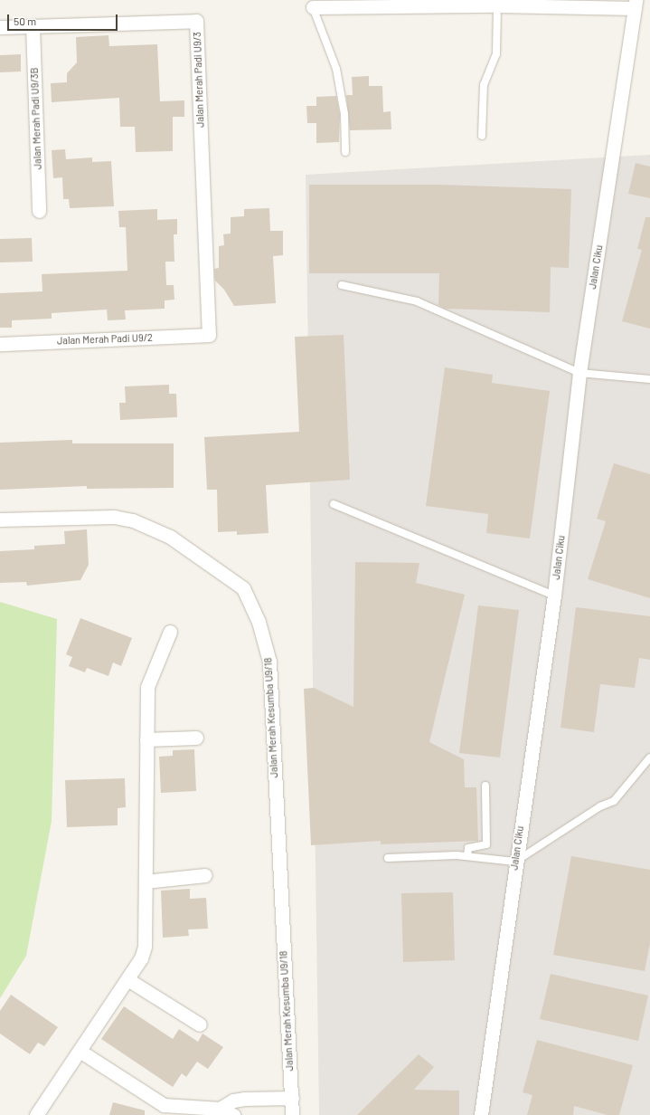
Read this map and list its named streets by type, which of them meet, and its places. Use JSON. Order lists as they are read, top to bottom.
{
  "streets": {
    "street": [
      "Jalan Merah Padi U9/3",
      "Jalan Merah Padi U9/3B",
      "Jalan Ciku",
      "Jalan Merah Padi U9/2",
      "Jalan Merah Kesumba U9/18"
    ]
  },
  "crossings": [
    ["Jalan Merah Padi U9/3", "Jalan Merah Padi U9/3B"],
    ["Jalan Merah Padi U9/3", "Jalan Merah Padi U9/2"]
  ],
  "scale_bar": "50 m"
}
